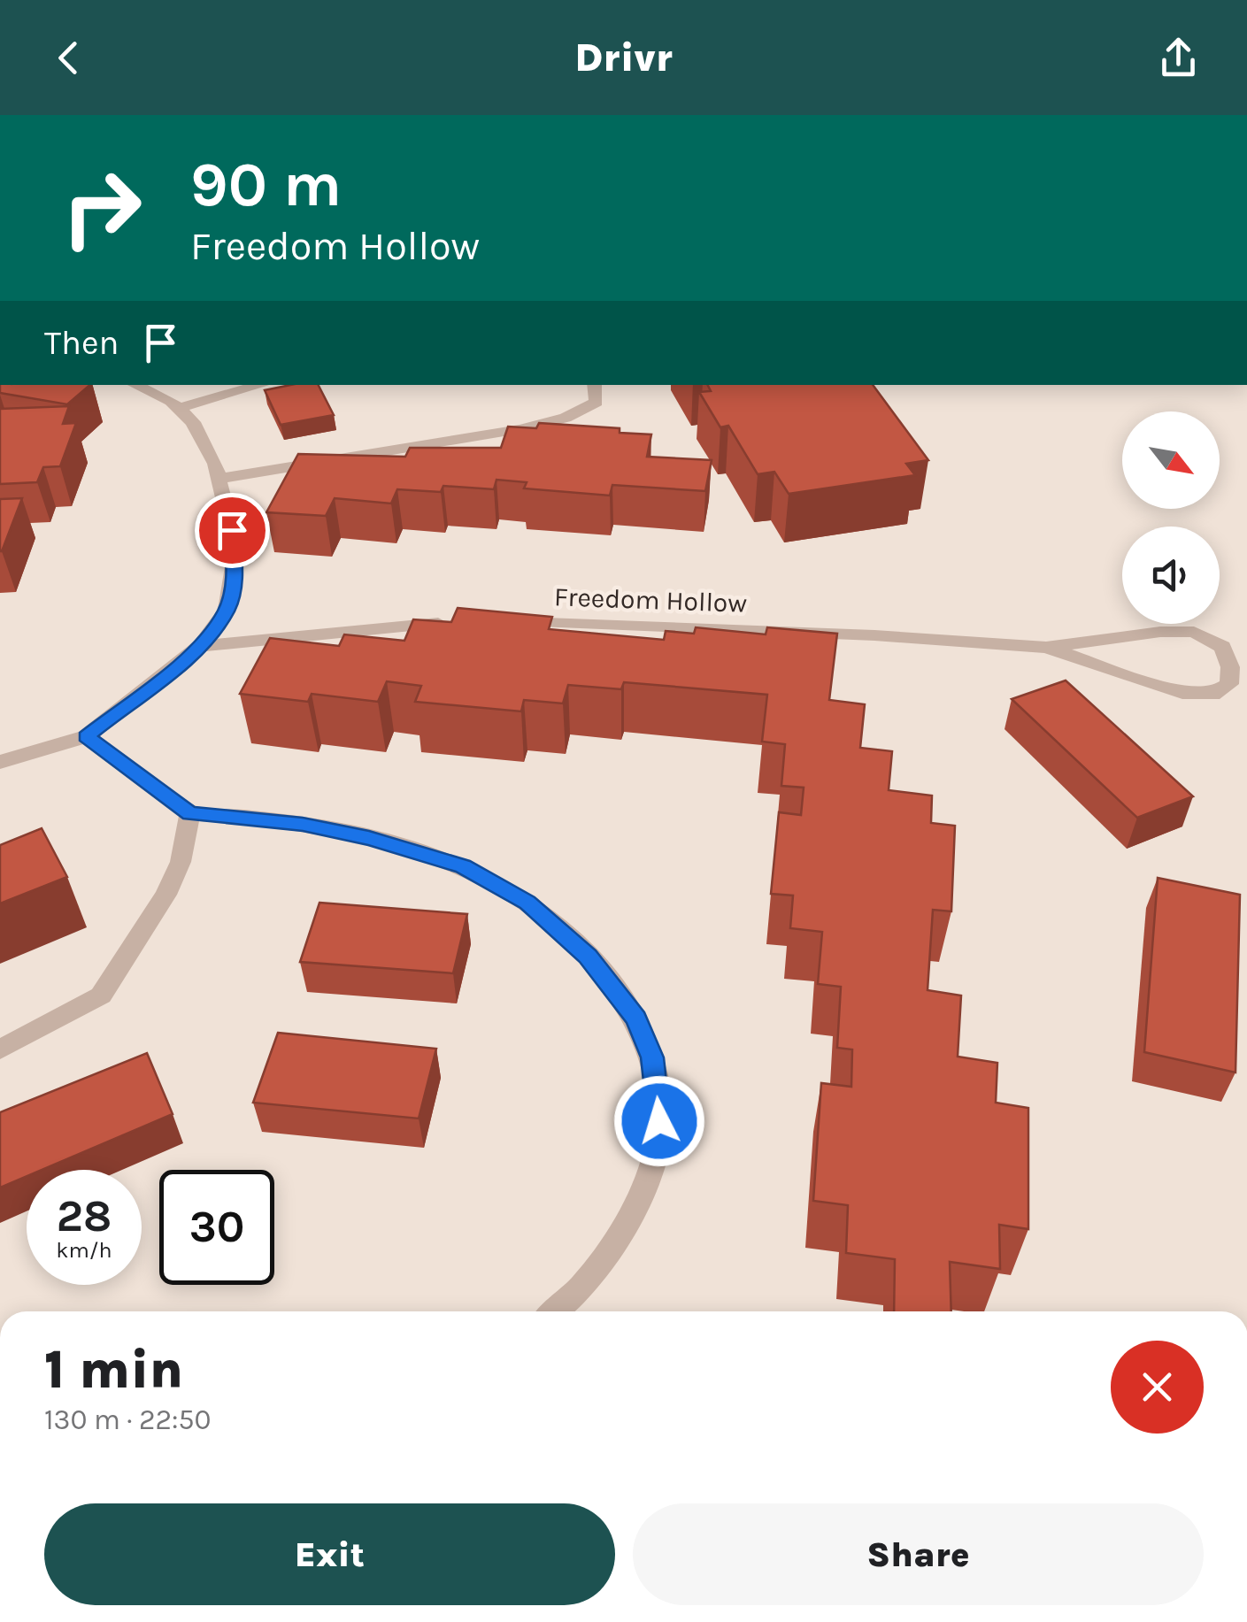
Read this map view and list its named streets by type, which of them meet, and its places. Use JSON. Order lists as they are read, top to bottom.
{
  "streets": {
    "street": ["Freedom Hollow"]
  },
  "north": "bottom right",
  "page": {
    "header": "Drivr",
    "turn": ["90 m", "Freedom Hollow"],
    "then": "Then",
    "speed": "28 km/h",
    "limit": "30",
    "heading": ["1 min", "130 m · 22:50"],
    "buttons": ["Exit", "Share"]
  }
}
